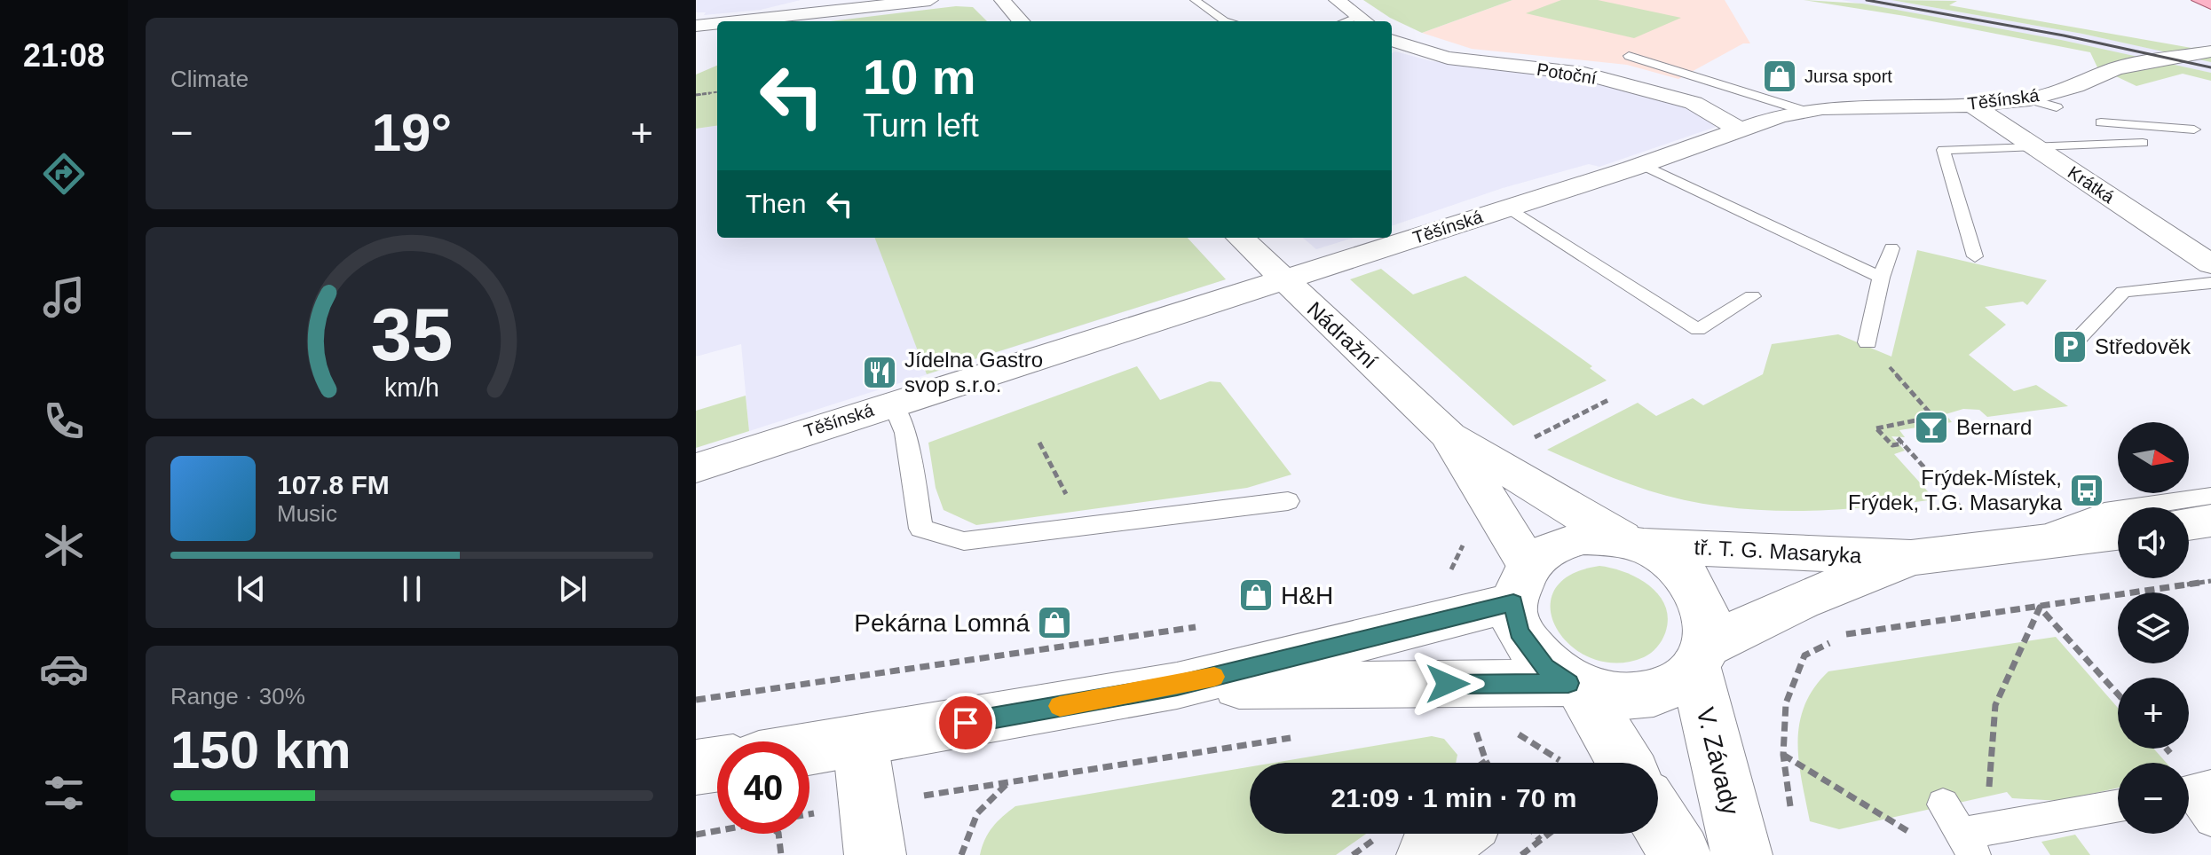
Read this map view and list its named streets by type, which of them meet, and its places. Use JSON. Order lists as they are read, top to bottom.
{
  "streets": {
    "street": [
      "Potoční",
      "Těšínská",
      "Krátká",
      "Nádražní",
      "tř. T. G. Masaryka",
      "V. Závady"
    ]
  },
  "crossings": [
    ["Potoční", "Těšínská"],
    ["Těšínská", "Krátká"],
    ["Těšínská", "Nádražní"],
    ["Nádražní", "tř. T. G. Masaryka"],
    ["Nádražní", "V. Závady"],
    ["tř. T. G. Masaryka", "V. Závady"]
  ],
  "places": {
    "shop": ["Jursa sport", "H&H", "Pekárna Lomná"],
    "parking": ["Středověk"],
    "restaurant": ["Jídelna Gastro svop s.r.o."],
    "bar": ["Bernard"],
    "bus stop": ["Frýdek-Místek, Frýdek, T.G. Masaryka"]
  },
  "north": "right",
  "page": {
    "tabs": "21:08",
    "tile": [
      "Climate",
      ["Range · 30%", "150 km"]
    ],
    "turn": ["10 m", "Turn left"],
    "heat": ["−", "19°", "+"],
    "then": "Then",
    "map_buttons": ["+", "−"],
    "song": ["107.8 FM", "Music"],
    "limit": "40",
    "trip": "21:09 · 1 min · 70 m",
    "gauge": ["35", "km/h"]
  }
}
